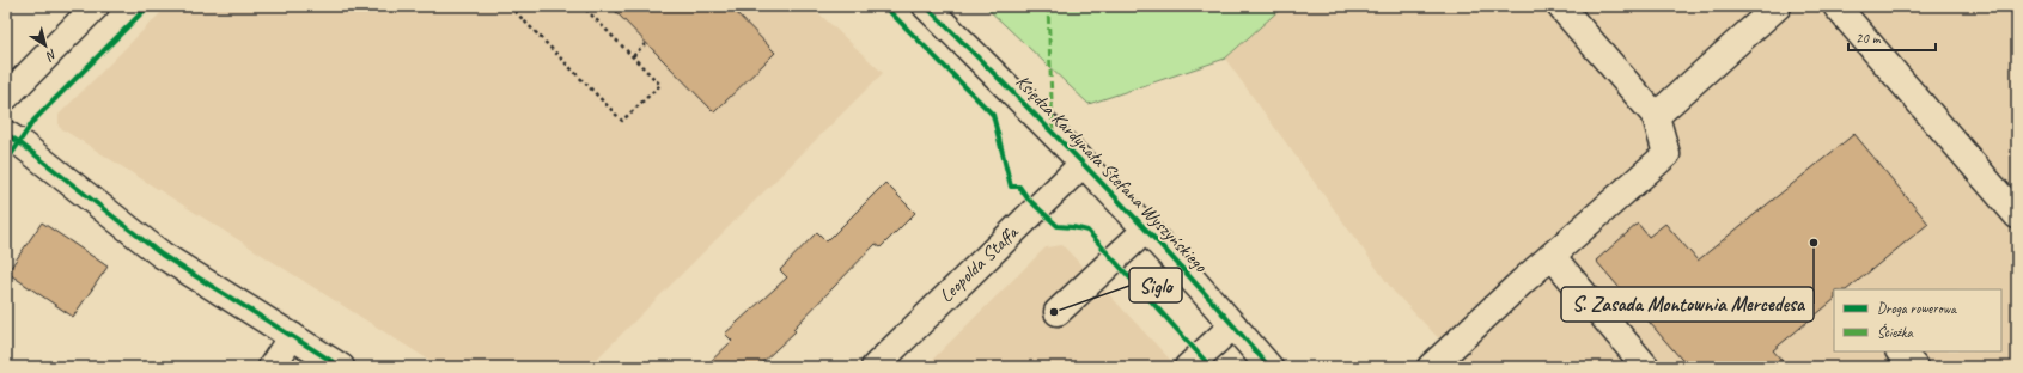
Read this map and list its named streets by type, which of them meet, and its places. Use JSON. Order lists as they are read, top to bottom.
{
  "streets": {
    "street": ["Księdza Kardynała Stefana Wyszyńskiego", "Leopolda Staffa"]
  },
  "crossings": [
    ["Księdza Kardynała Stefana Wyszyńskiego", "Leopolda Staffa"]
  ],
  "places": ["S. Zasada Montownia Mercedesa", "Siglo"],
  "legend": ["Droga rowerowa", "Ścieżka"],
  "scale_bar": "20 m",
  "north": "bottom right"
}
